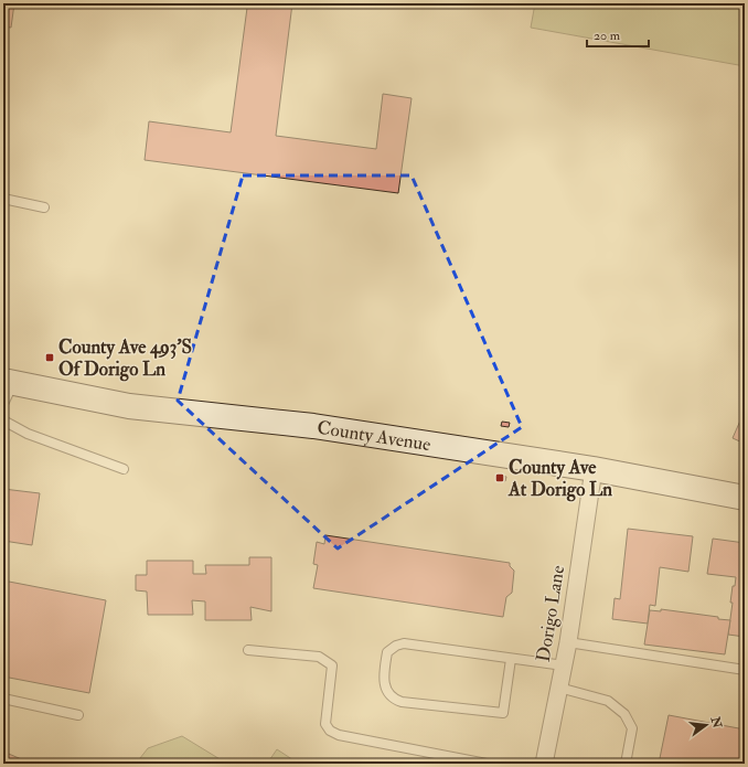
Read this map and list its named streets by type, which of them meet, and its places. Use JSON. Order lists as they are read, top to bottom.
{
  "streets": {
    "main road": ["County Avenue"],
    "street": ["Dorigo Lane"]
  },
  "crossings": [
    ["County Avenue", "Dorigo Lane"]
  ],
  "places": {
    "transit": ["County Ave 493'S Of Dorigo Ln", "County Ave At Dorigo Ln"]
  },
  "scale_bar": "20 m",
  "north": "right"
}
